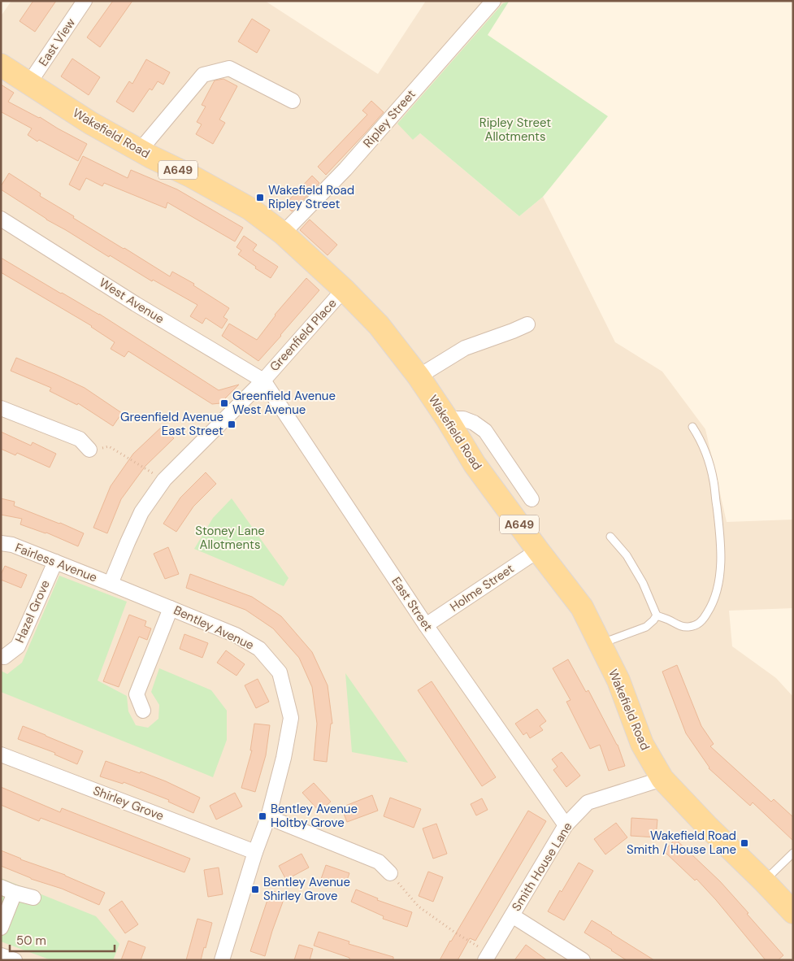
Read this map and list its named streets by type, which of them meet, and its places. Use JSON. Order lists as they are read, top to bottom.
{
  "streets": {
    "main road": ["Wakefield Road", "A649"],
    "street": [
      "East View",
      "Ripley Street",
      "West Avenue",
      "Greenfield Place",
      "Fairless Avenue",
      "Holme Street",
      "East Street",
      "Hazel Grove",
      "Bentley Avenue",
      "Shirley Grove",
      "Smith House Lane"
    ]
  },
  "crossings": [
    ["East View", "Wakefield Road"],
    ["Ripley Street", "Wakefield Road"],
    ["Wakefield Road", "Greenfield Place"],
    ["Wakefield Road", "Holme Street"],
    ["Wakefield Road", "Smith House Lane"],
    ["West Avenue", "Greenfield Place"],
    ["West Avenue", "East Street"],
    ["Greenfield Place", "Fairless Avenue"],
    ["Greenfield Place", "East Street"],
    ["Greenfield Place", "Bentley Avenue"],
    ["Fairless Avenue", "Hazel Grove"],
    ["Fairless Avenue", "Bentley Avenue"],
    ["Holme Street", "East Street"],
    ["East Street", "Smith House Lane"],
    ["Bentley Avenue", "Shirley Grove"]
  ],
  "parks": ["Ripley Street Allotments", "Stoney Lane Allotments"],
  "places": {
    "transit": [
      "Wakefield Road Ripley Street",
      "Greenfield Avenue West Avenue",
      "Greenfield Avenue East Street",
      "Bentley Avenue Holtby Grove",
      "Wakefield Road Smith / House Lane",
      "Bentley Avenue Shirley Grove"
    ]
  },
  "scale_bar": "50 m"
}
